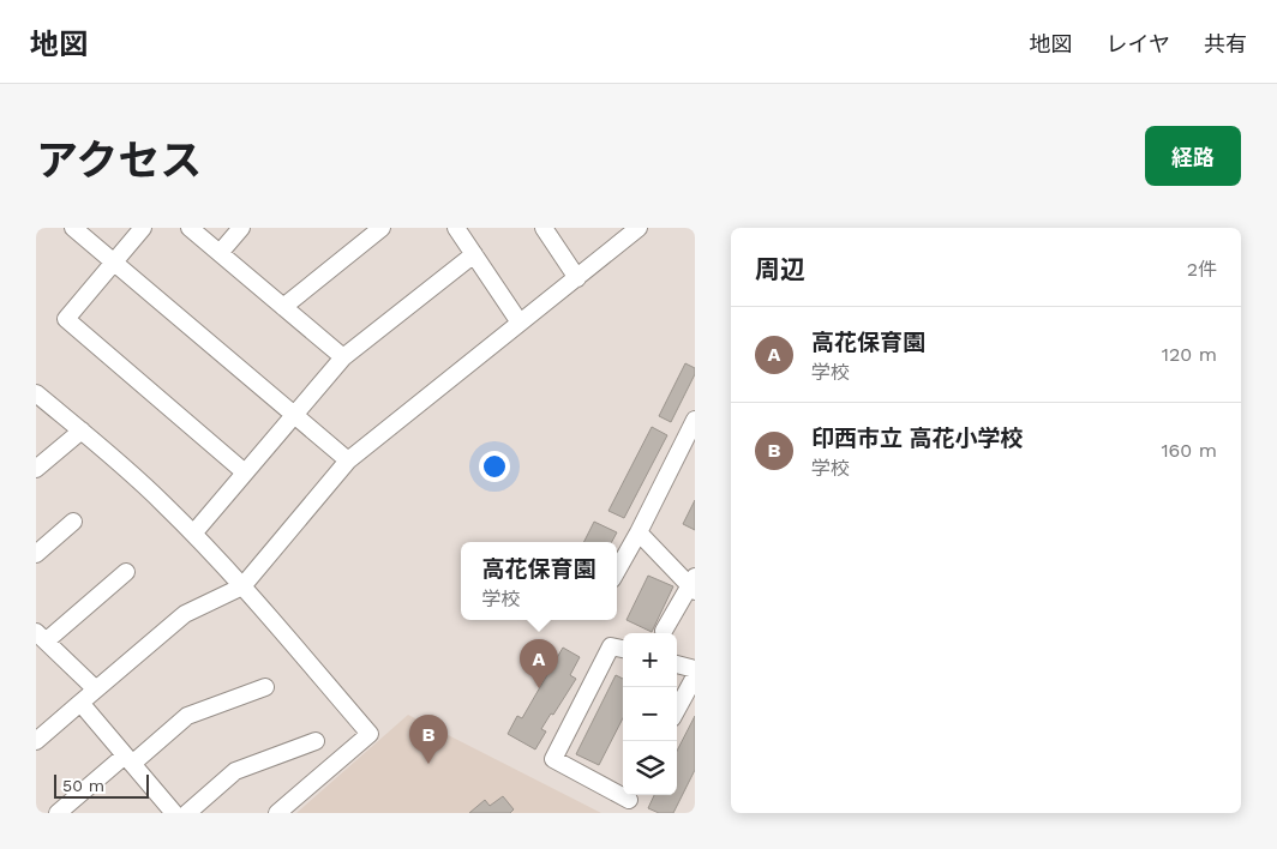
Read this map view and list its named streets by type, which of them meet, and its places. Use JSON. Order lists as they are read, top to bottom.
{
  "scale_bar": "50 m",
  "page": {
    "header": "地図",
    "nav": ["地図", "レイヤ", "共有"],
    "title": "アクセス",
    "buttons": "経路",
    "heading": ["周辺", "2件"],
    "list": [
      {
        "mark": "A",
        "name": "高花保育園",
        "note": "学校",
        "value": "120 m"
      },
      {
        "mark": "B",
        "name": "印西市立 高花小学校",
        "note": "学校",
        "value": "160 m"
      }
    ],
    "popup": ["高花保育園", "学校"],
    "map_buttons": ["+", "−"],
    "pins": ["A", "B"],
    "scale": "50 m"
  }
}
